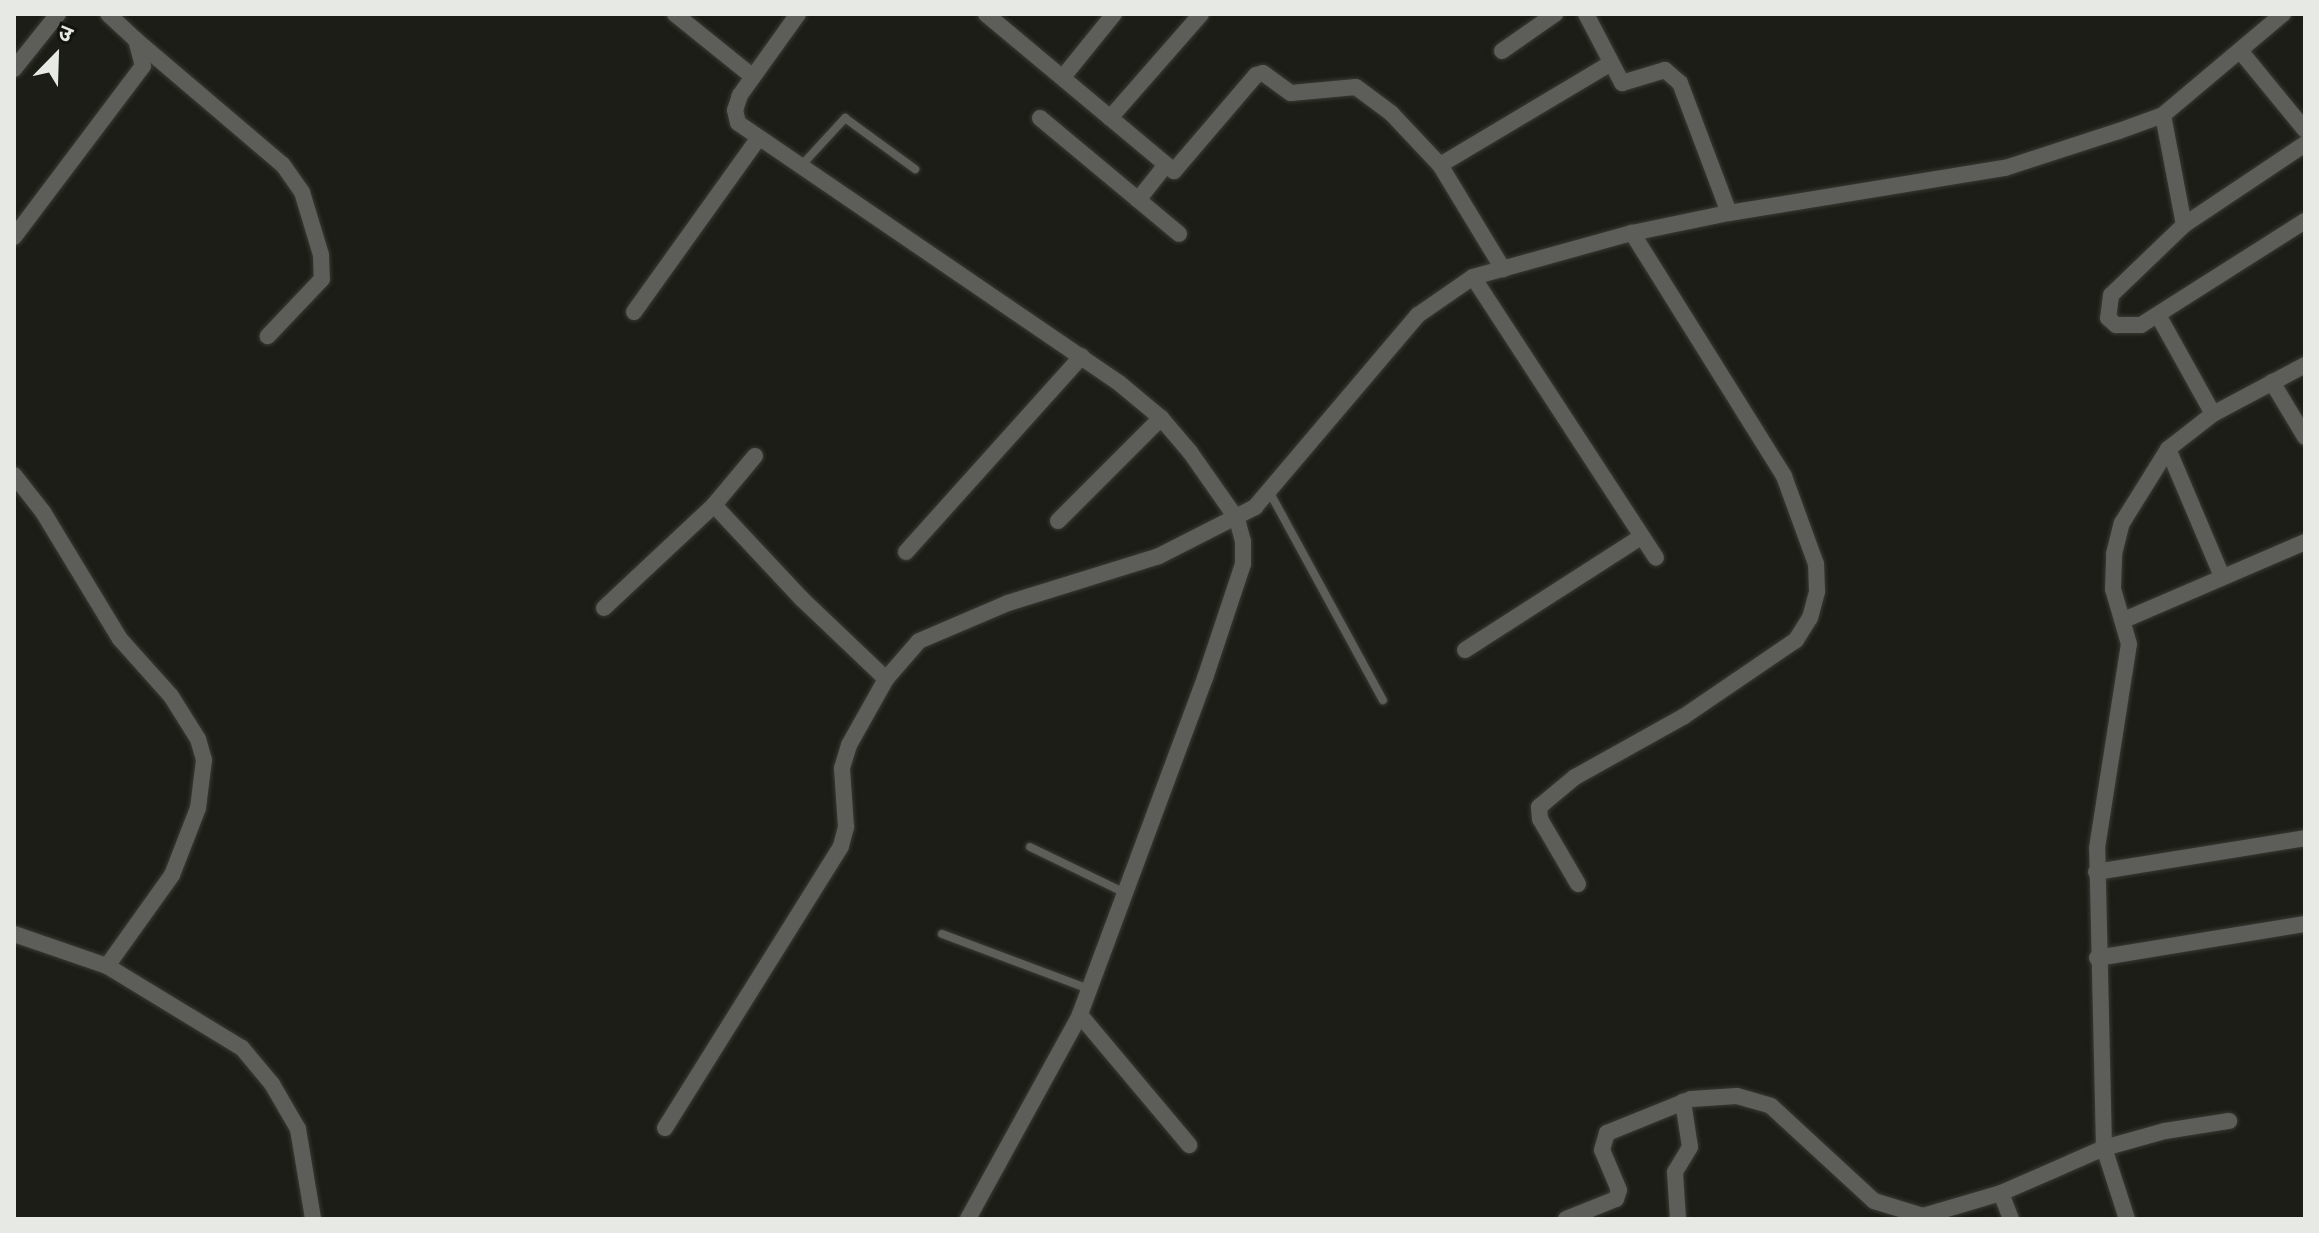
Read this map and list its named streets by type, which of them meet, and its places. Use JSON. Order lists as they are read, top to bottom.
{
  "north": "top right"
}
